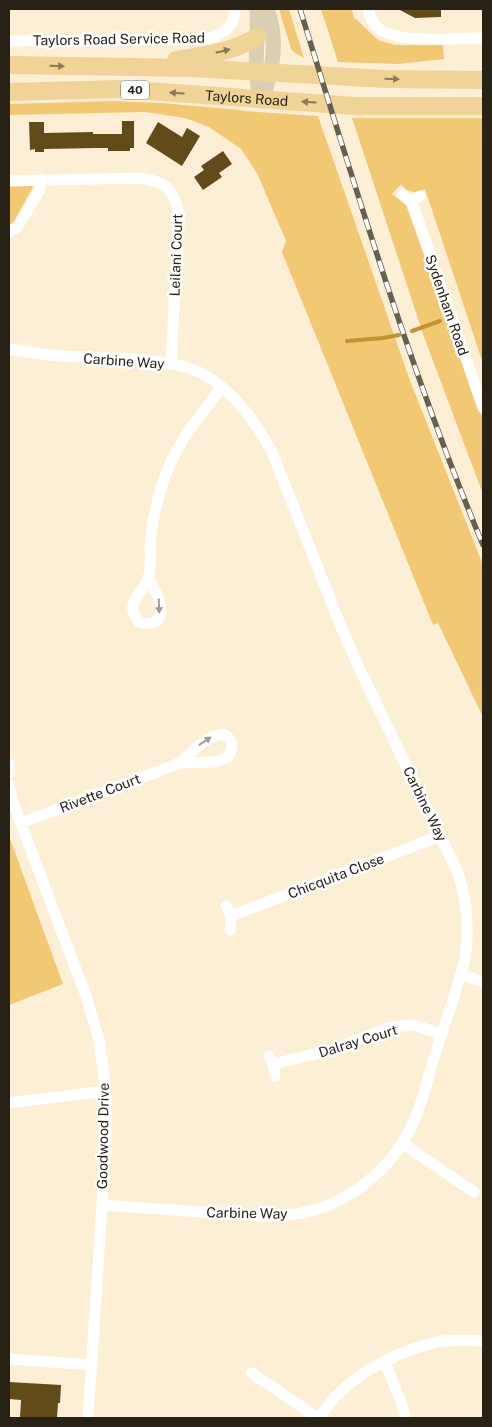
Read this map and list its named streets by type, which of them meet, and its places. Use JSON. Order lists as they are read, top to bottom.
{
  "streets": {
    "main road": ["40", "Taylors Road"],
    "street": [
      "Taylors Road Service Road",
      "Leilani Court",
      "Sydenham Road",
      "Carbine Way",
      "Rivette Court",
      "Chicquita Close",
      "Dalray Court",
      "Goodwood Drive"
    ]
  },
  "crossings": [
    ["Leilani Court", "Carbine Way"],
    ["Carbine Way", "Chicquita Close"],
    ["Carbine Way", "Dalray Court"],
    ["Carbine Way", "Goodwood Drive"],
    ["Rivette Court", "Goodwood Drive"]
  ]
}
